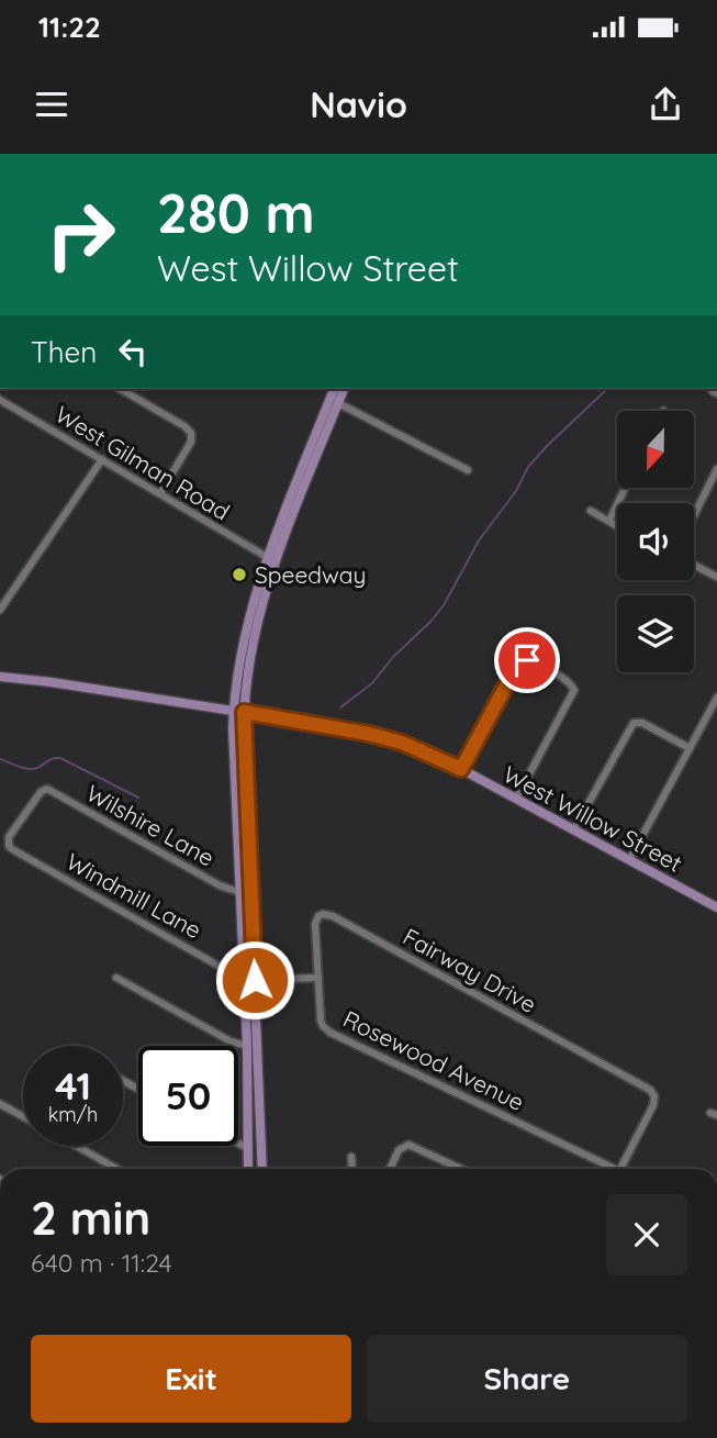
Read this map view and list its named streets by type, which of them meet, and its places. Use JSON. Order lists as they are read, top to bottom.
{
  "streets": {
    "main road": ["West Willow Street"],
    "street": [
      "West Gilman Road",
      "Wilshire Lane",
      "Windmill Lane",
      "Fairway Drive",
      "Rosewood Avenue"
    ]
  },
  "crossings": [
    ["Wilshire Lane", "Windmill Lane"],
    ["Fairway Drive", "Rosewood Avenue"]
  ],
  "places": ["Speedway"],
  "north": "bottom",
  "page": {
    "status": "11:22",
    "header": "Navio",
    "turn": ["280 m", "West Willow Street"],
    "then": "Then",
    "speed": "41 km/h",
    "limit": "50",
    "heading": ["2 min", "640 m · 11:24"],
    "buttons": ["Exit", "Share"]
  }
}
